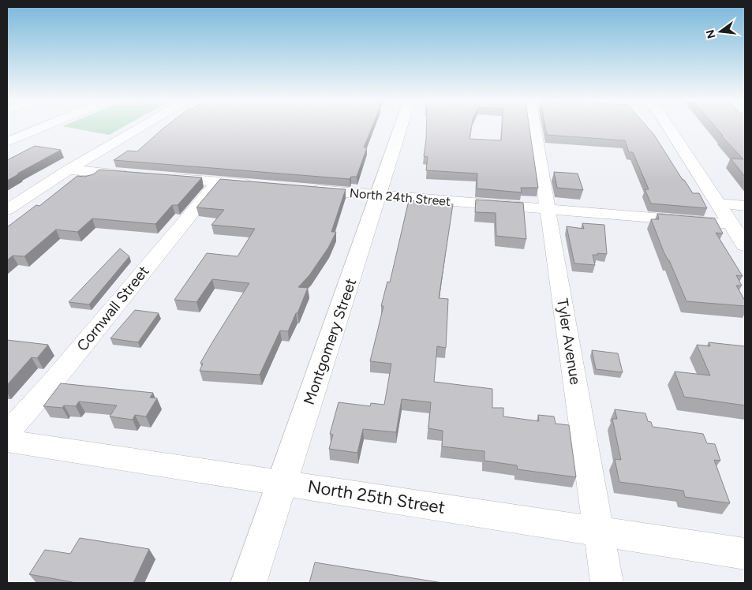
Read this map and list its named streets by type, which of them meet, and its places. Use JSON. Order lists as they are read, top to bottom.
{
  "streets": {
    "main road": ["Montgomery Street"],
    "street": [
      "North 24th Street",
      "Cornwall Street",
      "Tyler Avenue",
      "North 25th Street"
    ]
  },
  "crossings": [
    ["North 24th Street", "Montgomery Street"],
    ["North 24th Street", "Tyler Avenue"],
    ["Montgomery Street", "North 25th Street"],
    ["Tyler Avenue", "North 25th Street"]
  ],
  "north": "left"
}
